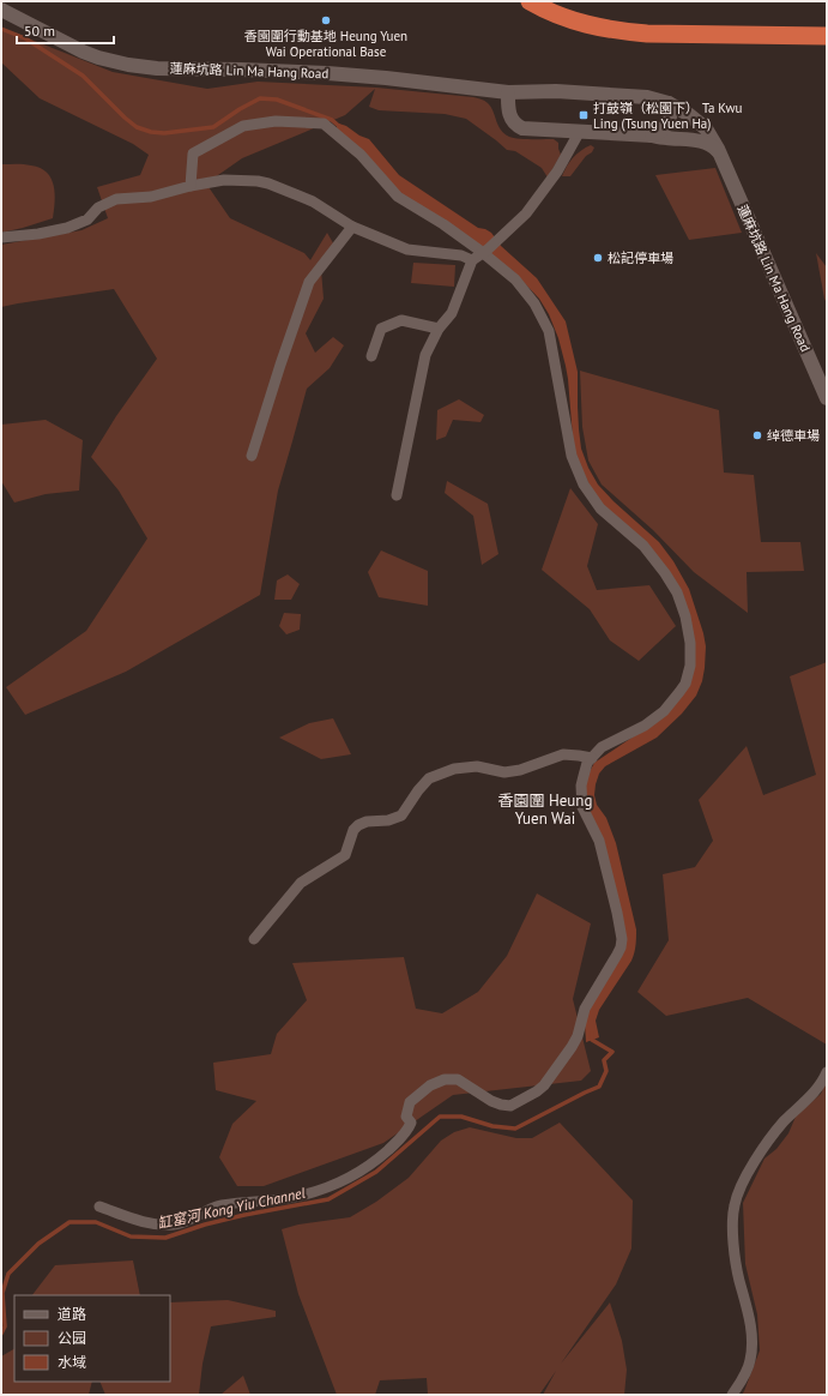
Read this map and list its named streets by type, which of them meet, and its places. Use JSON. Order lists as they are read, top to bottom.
{
  "streets": {
    "street": ["蓮麻坑路 Lin Ma Hang Road"]
  },
  "districts": ["香園圍 Heung Yuen Wai"],
  "water": ["缸窰河 Kong Yiu Channel"],
  "places": {
    "other": ["香園圍行動基地 Heung Yuen Wai Operational Base", "松記停車場", "绰德車場"],
    "transit": ["打鼓嶺（松園下） Ta Kwu Ling (Tsung Yuen Ha)"]
  },
  "legend": ["道路", "公园", "水域"],
  "scale_bar": "50 m"
}
